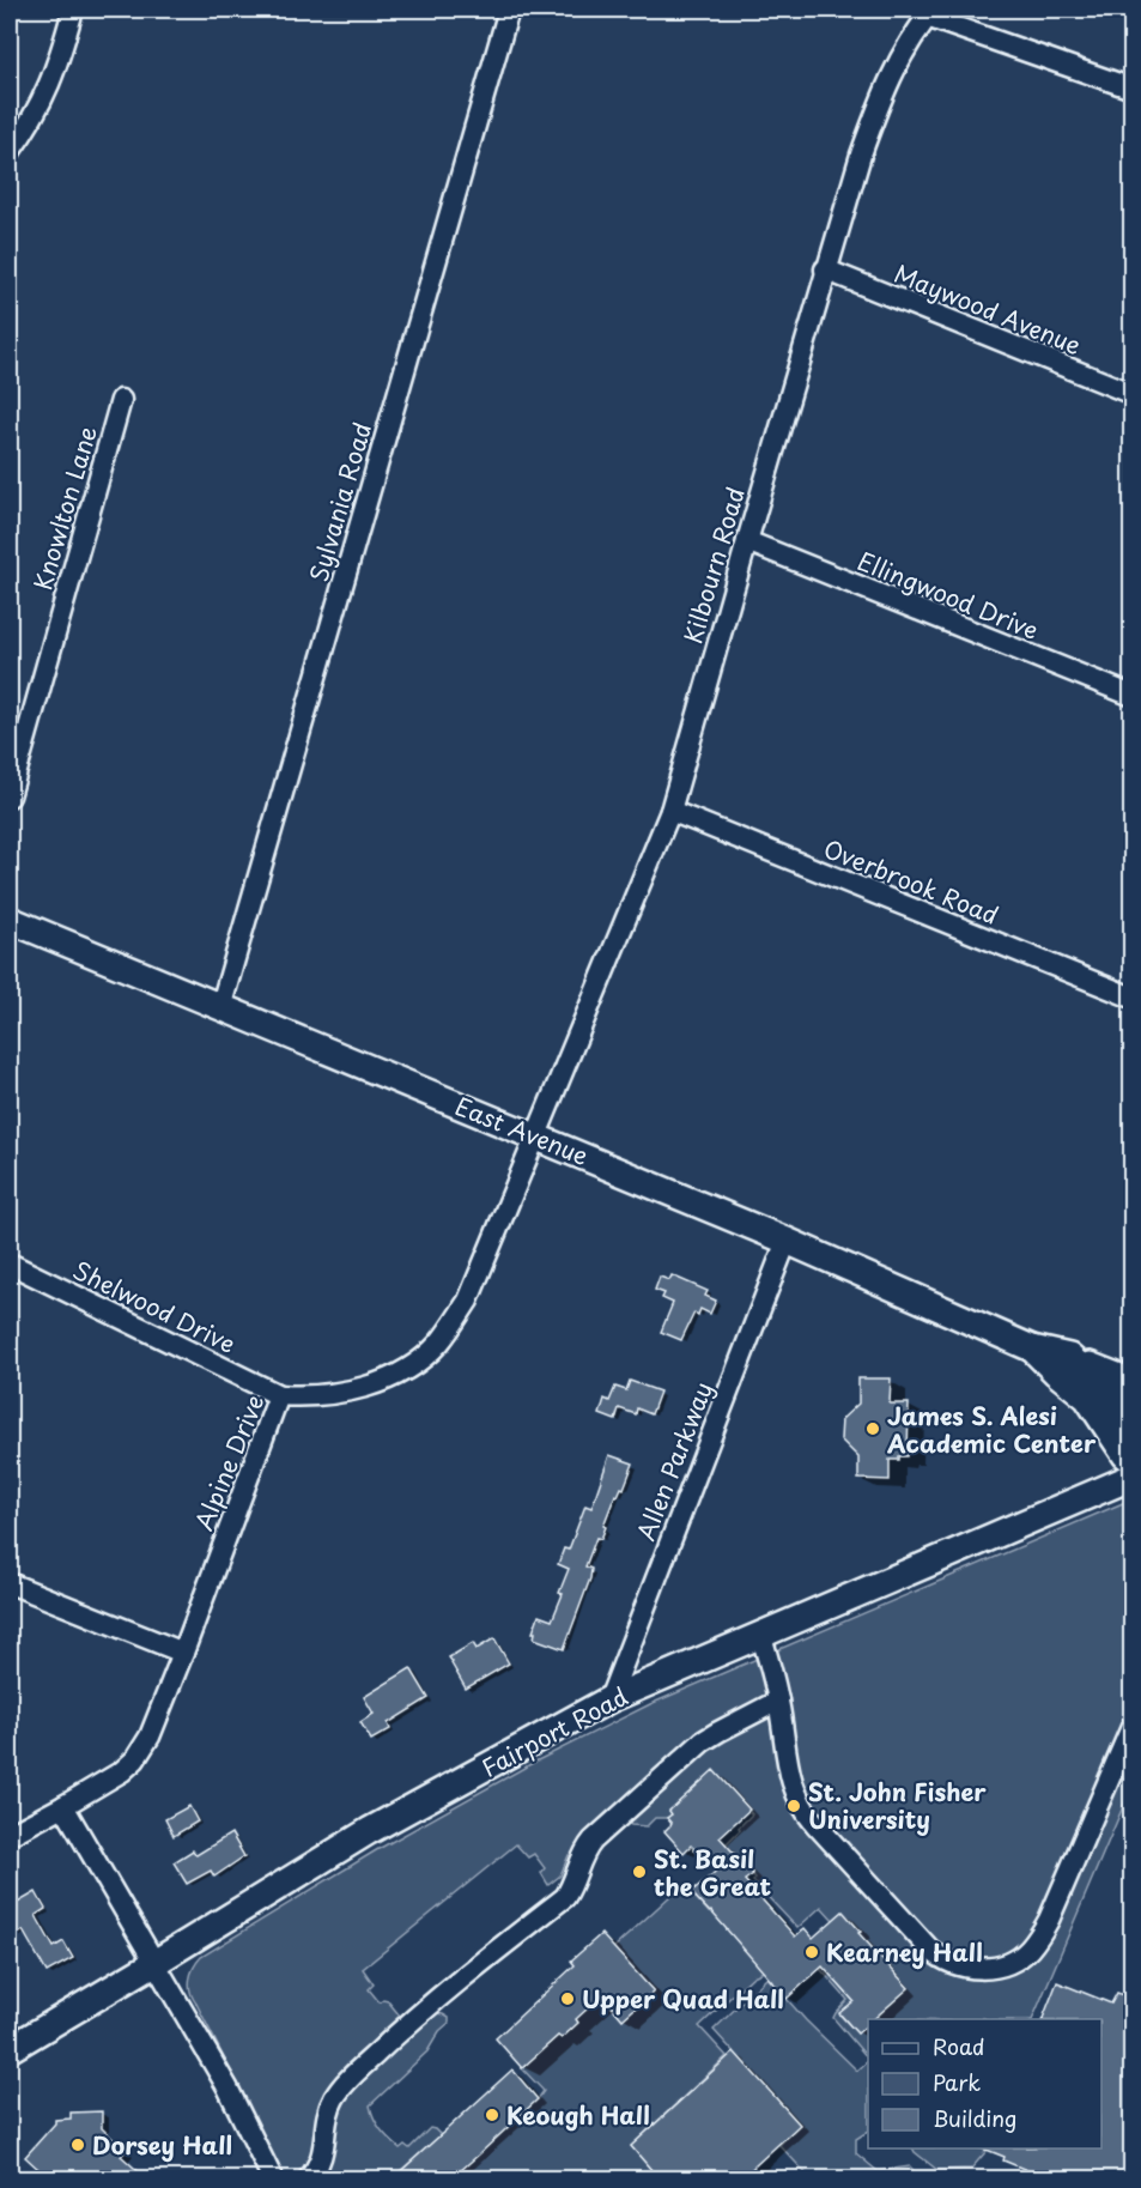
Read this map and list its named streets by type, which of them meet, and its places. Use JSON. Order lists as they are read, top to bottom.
{
  "streets": {
    "main road": ["East Avenue", "Fairport Road"],
    "street": [
      "Maywood Avenue",
      "Sylvania Road",
      "Knowlton Lane",
      "Kilbourn Road",
      "Ellingwood Drive",
      "Overbrook Road",
      "Shelwood Drive",
      "Allen Parkway",
      "Alpine Drive"
    ]
  },
  "crossings": [
    ["Maywood Avenue", "Kilbourn Road"],
    ["Sylvania Road", "East Avenue"],
    ["Kilbourn Road", "Ellingwood Drive"],
    ["Kilbourn Road", "Overbrook Road"],
    ["Kilbourn Road", "East Avenue"],
    ["Kilbourn Road", "Alpine Drive"],
    ["East Avenue", "Allen Parkway"],
    ["East Avenue", "Alpine Drive"],
    ["Shelwood Drive", "Alpine Drive"],
    ["Allen Parkway", "Fairport Road"]
  ],
  "places": [
    "James S. Alesi Academic Center",
    "St. John Fisher University",
    "St. Basil the Great",
    "Kearney Hall",
    "Upper Quad Hall",
    "Keough Hall",
    "Dorsey Hall"
  ],
  "legend": ["Road", "Park", "Building"]
}
